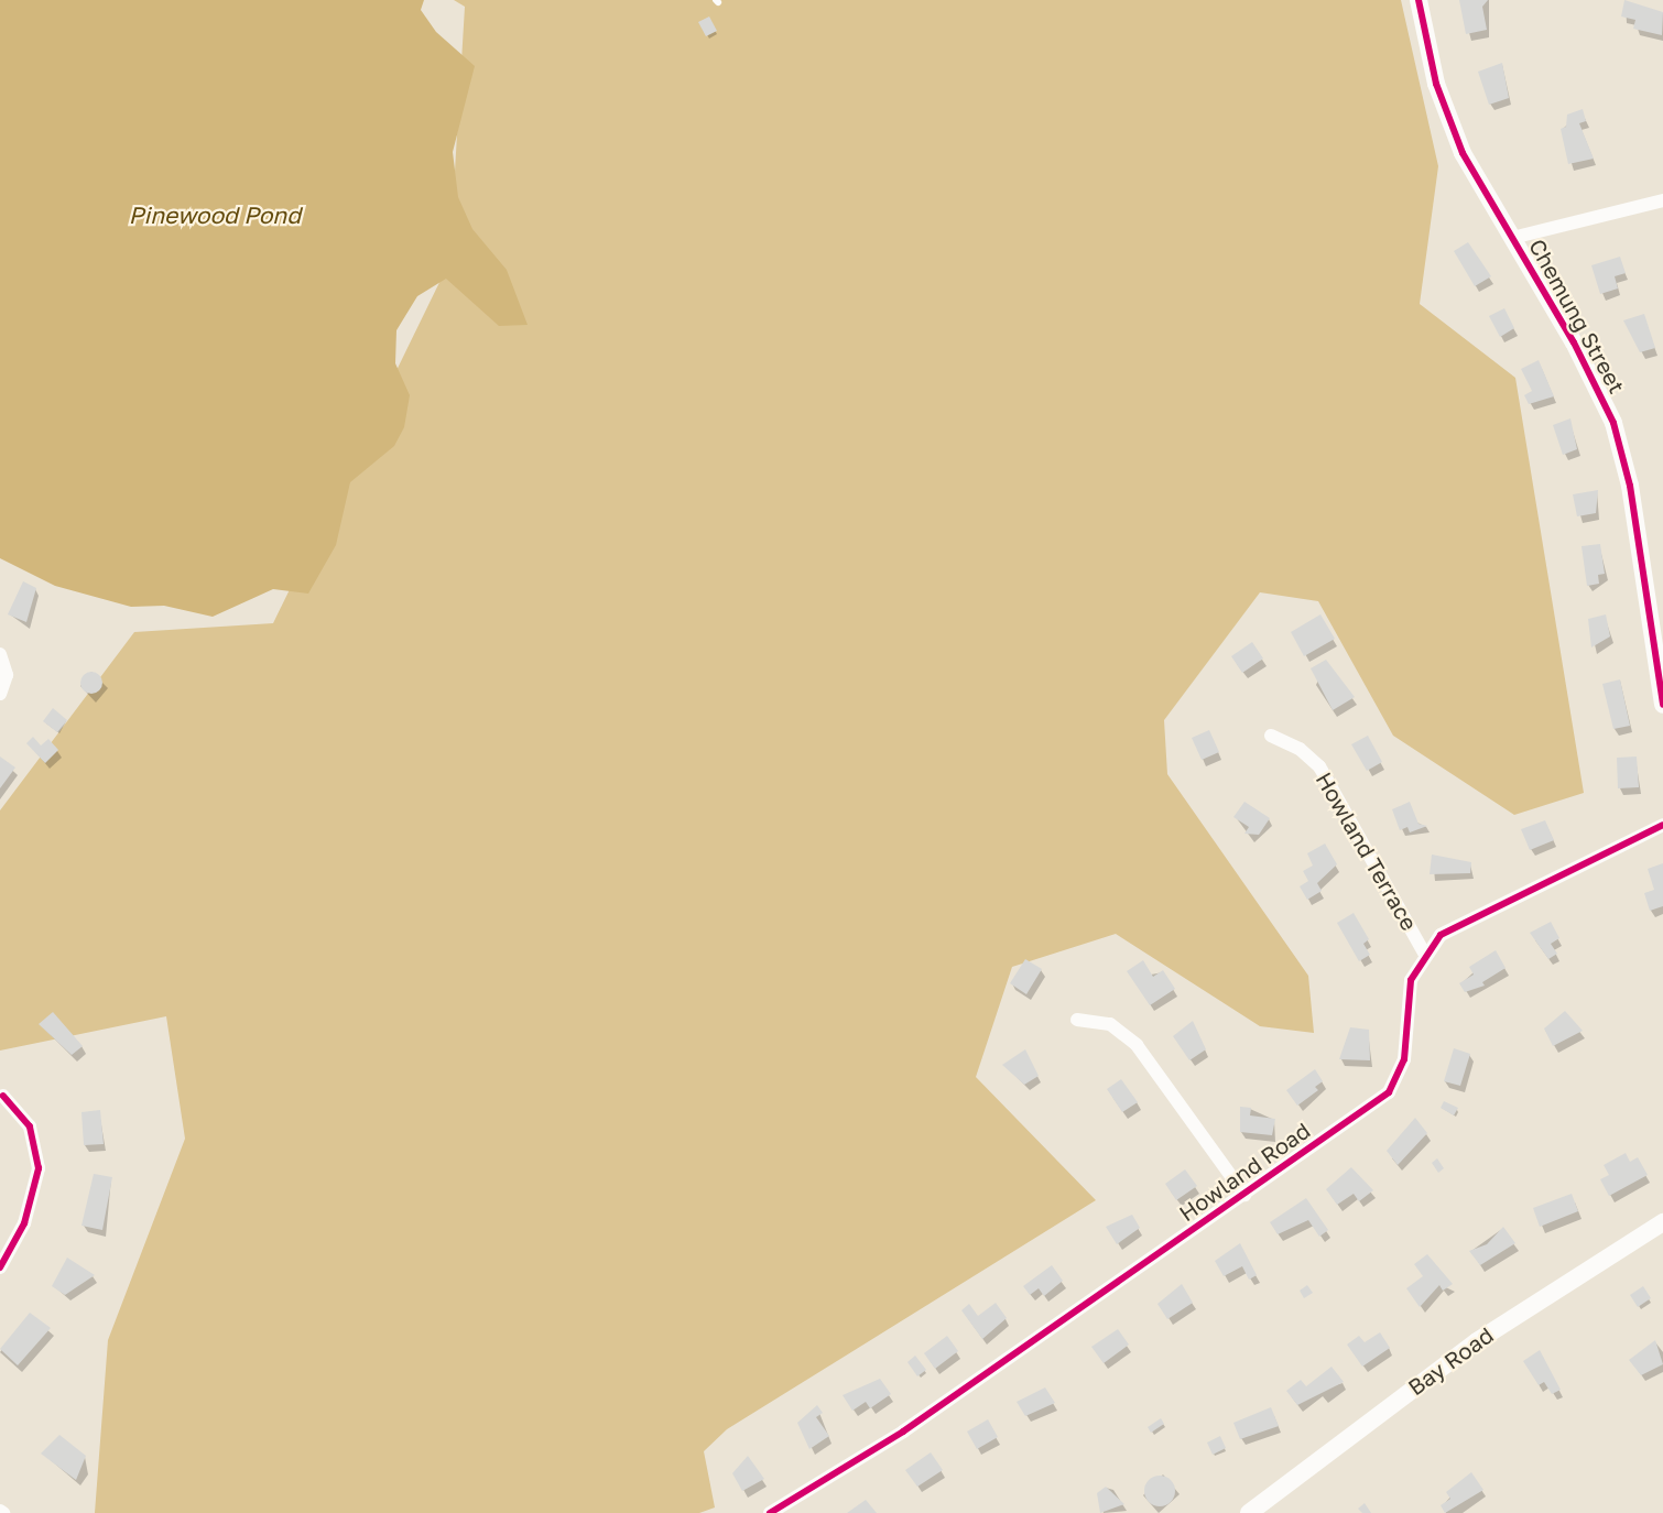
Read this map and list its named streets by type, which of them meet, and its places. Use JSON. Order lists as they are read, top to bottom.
{
  "streets": {
    "street": [
      "Chemung Street",
      "Howland Terrace",
      "Howland Road",
      "Bay Road"
    ]
  },
  "crossings": [
    ["Howland Terrace", "Howland Road"]
  ],
  "water": ["Pinewood Pond"]
}
